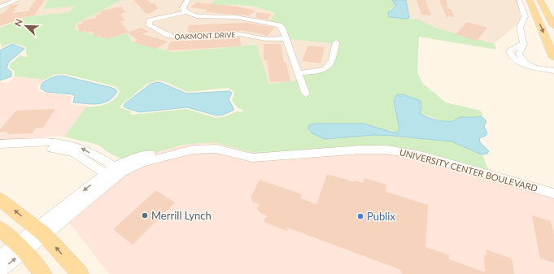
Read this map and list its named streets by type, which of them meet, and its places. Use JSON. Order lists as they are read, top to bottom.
{
  "streets": {
    "street": ["OAKMONT DRIVE", "UNIVERSITY CENTER BOULEVARD"]
  },
  "places": ["Merrill Lynch", "Publix"],
  "north": "top left"
}
